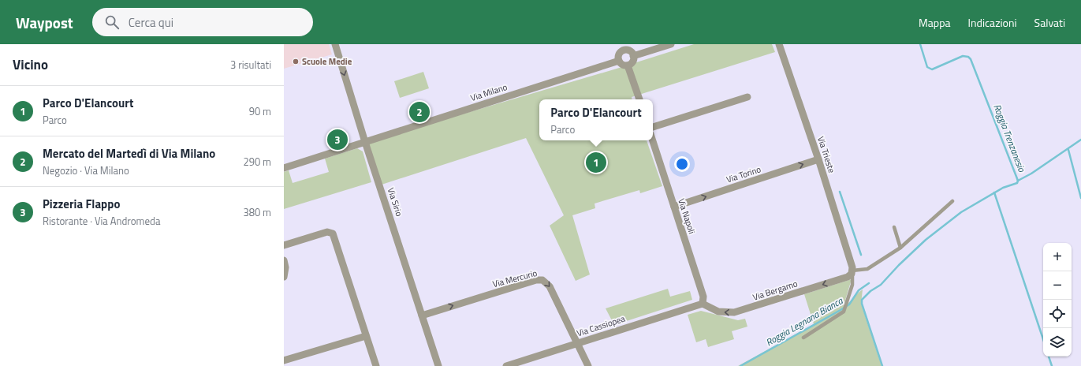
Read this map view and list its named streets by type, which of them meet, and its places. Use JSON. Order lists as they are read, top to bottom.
{
  "streets": {
    "street": [
      "Via Milano",
      "Via Trieste",
      "Via Torino",
      "Via Sirio",
      "Via Napoli",
      "Via Mercurio",
      "Via Bergamo",
      "Via Cassiopea"
    ]
  },
  "crossings": [
    ["Via Milano", "Via Sirio"],
    ["Via Trieste", "Via Torino"],
    ["Via Trieste", "Via Bergamo"],
    ["Via Torino", "Via Napoli"],
    ["Via Sirio", "Via Mercurio"],
    ["Via Napoli", "Via Bergamo"],
    ["Via Napoli", "Via Cassiopea"],
    ["Via Mercurio", "Via Cassiopea"],
    ["Via Bergamo", "Via Cassiopea"]
  ],
  "one_way": ["Via Torino", "Via Bergamo"],
  "water": ["Roggia Trenzanesio", "Roggia Legnana Bianca"],
  "places": ["Scuole Medie"],
  "page": {
    "header": "Waypost",
    "search": "Cerca qui",
    "nav": ["Mappa", "Indicazioni", "Salvati"],
    "heading": ["Vicino", "3 risultati"],
    "list": [
      {
        "mark": "1",
        "name": "Parco D'Elancourt",
        "note": "Parco",
        "value": "90 m"
      },
      {
        "mark": "2",
        "name": "Mercato del Martedì di Via Milano",
        "note": "Negozio · Via Milano",
        "value": "290 m"
      },
      {
        "mark": "3",
        "name": "Pizzeria Flappo",
        "note": "Ristorante · Via Andromeda",
        "value": "380 m"
      }
    ],
    "popup": ["Parco D'Elancourt", "Parco"],
    "pins": ["2", "3", "1"],
    "map_buttons": ["+", "−"]
  }
}
